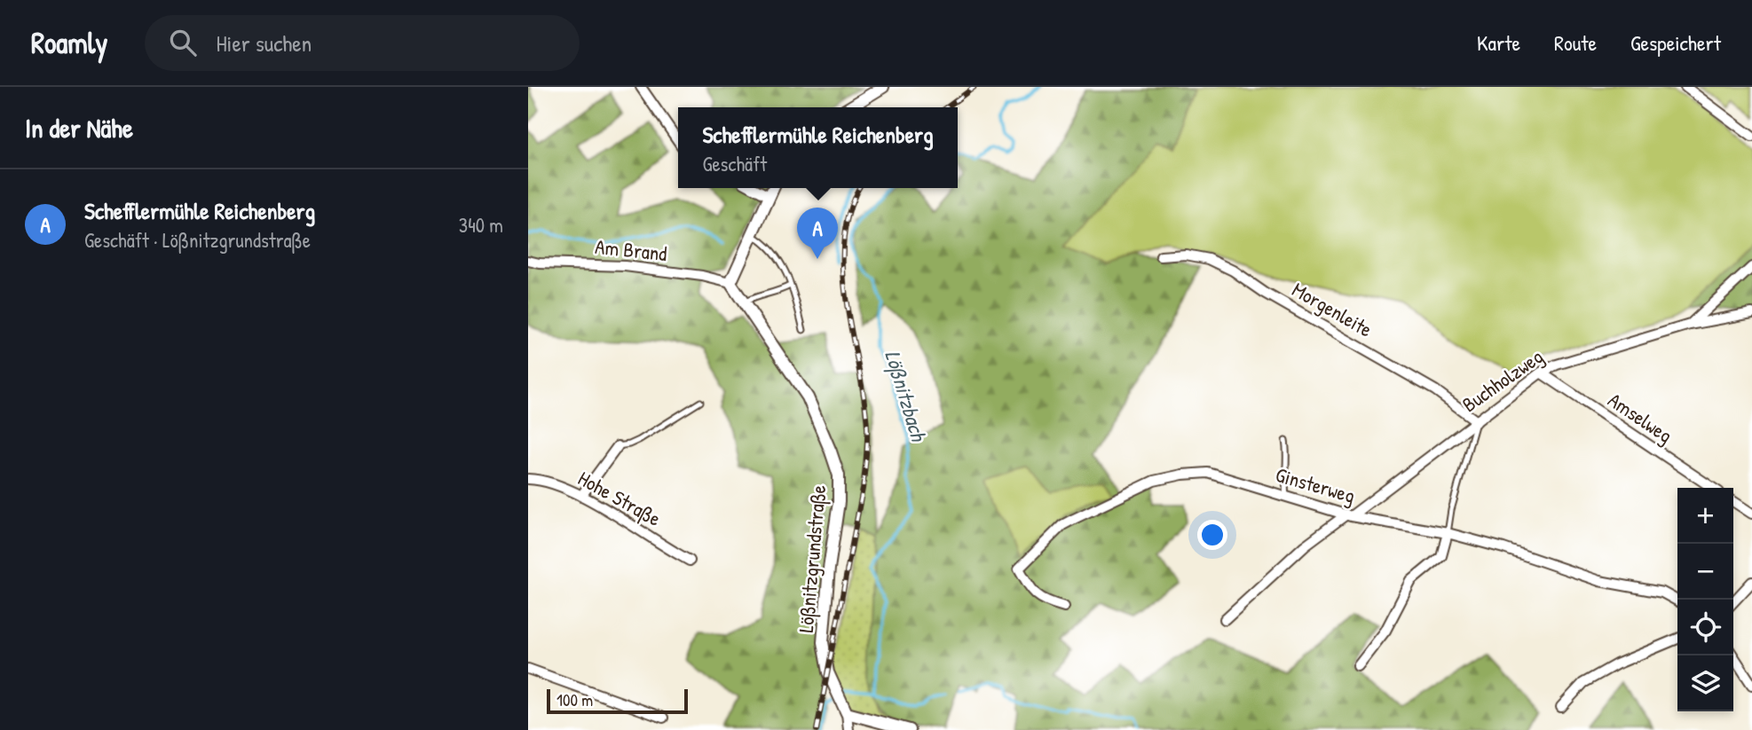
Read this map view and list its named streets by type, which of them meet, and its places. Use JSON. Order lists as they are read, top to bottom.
{
  "streets": {
    "street": [
      "Am Brand",
      "Morgenleite",
      "Buchholzweg",
      "Amselweg",
      "Ginsterweg",
      "Hohe Straße",
      "Lößnitzgrundstraße"
    ]
  },
  "crossings": [
    ["Am Brand", "Lößnitzgrundstraße"],
    ["Morgenleite", "Buchholzweg"],
    ["Buchholzweg", "Amselweg"],
    ["Buchholzweg", "Ginsterweg"]
  ],
  "water": ["Lößnitzbach"],
  "scale_bar": "100 m",
  "page": {
    "header": "Roamly",
    "search": "Hier suchen",
    "nav": ["Karte", "Route", "Gespeichert"],
    "heading": "In der Nähe",
    "popup": ["Schefflermühle Reichenberg", "Geschäft"],
    "list": [
      {
        "mark": "A",
        "name": "Schefflermühle Reichenberg",
        "note": "Geschäft · Lößnitzgrundstraße",
        "value": "340 m"
      }
    ],
    "pins": "A",
    "map_buttons": ["+", "−"],
    "scale": "100 m"
  }
}
